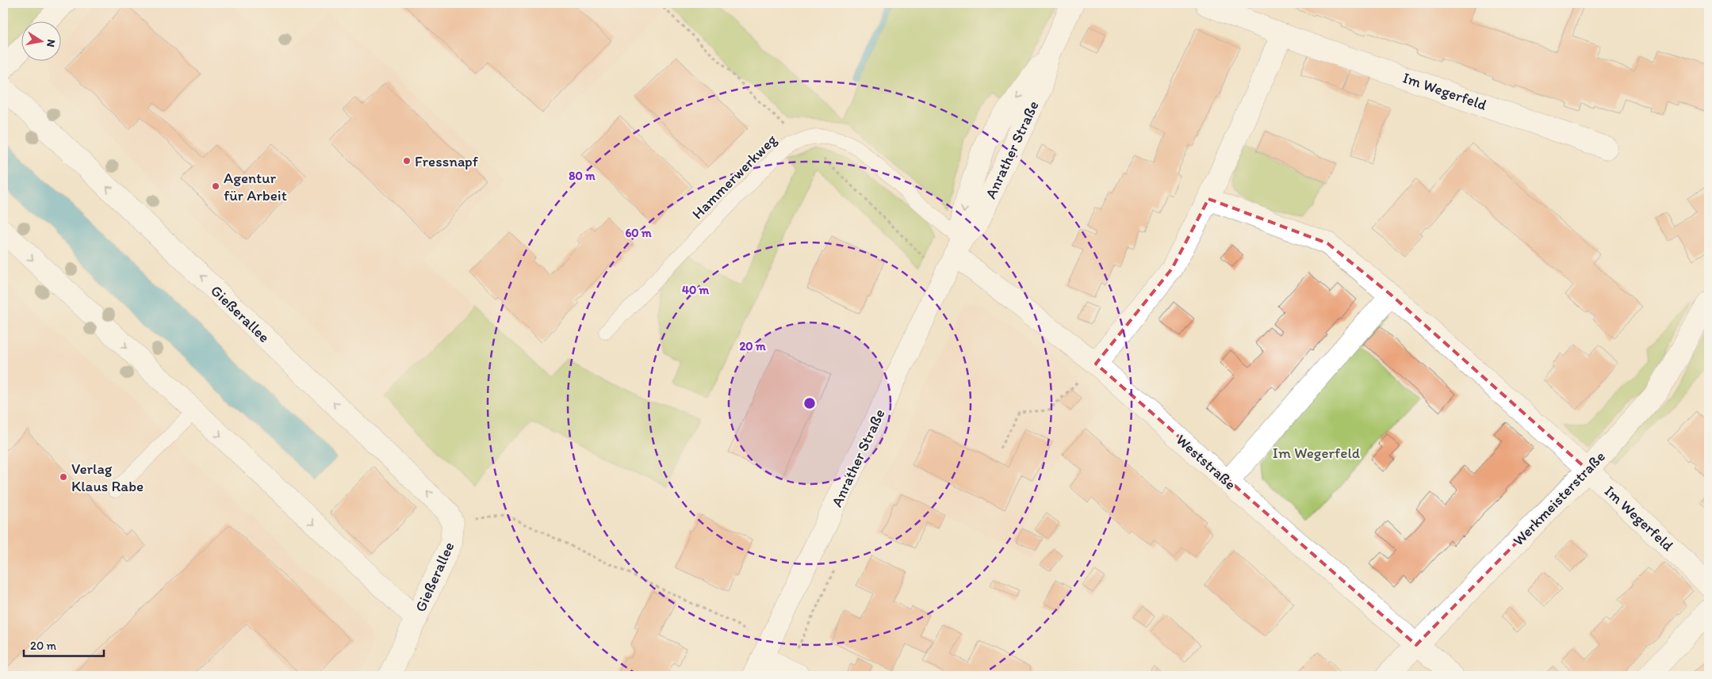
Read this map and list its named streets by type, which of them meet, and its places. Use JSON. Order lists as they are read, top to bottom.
{
  "streets": {
    "street": [
      "Im Wegerfeld",
      "Anrather Straße",
      "Gießerallee",
      "Weststraße",
      "Werkmeisterstraße"
    ],
    "lane": ["Hammerwerkweg"]
  },
  "crossings": [
    ["Im Wegerfeld", "Werkmeisterstraße"],
    ["Anrather Straße", "Hammerwerkweg"],
    ["Anrather Straße", "Weststraße"],
    ["Hammerwerkweg", "Weststraße"],
    ["Weststraße", "Werkmeisterstraße"]
  ],
  "parks": ["Im Wegerfeld"],
  "places": ["Fressnapf", "Agentur für Arbeit", "Verlag Klaus Rabe"],
  "scale_bar": "20 m",
  "north": "right",
  "rings": [
    "80 m",
    "60 m",
    "40 m",
    "20 m"
  ]
}
